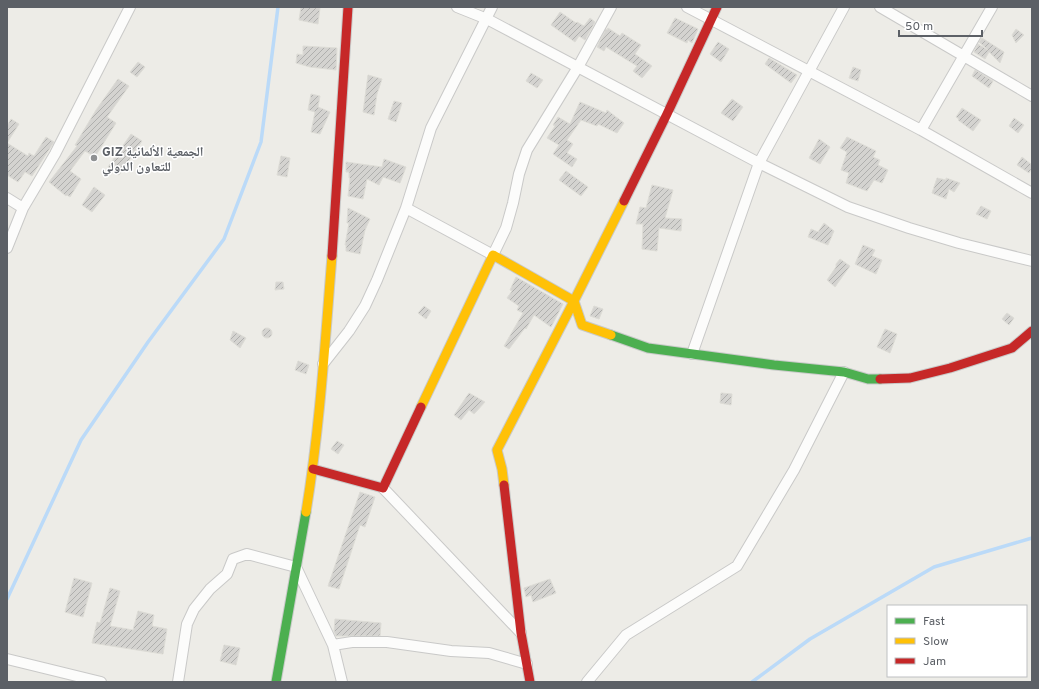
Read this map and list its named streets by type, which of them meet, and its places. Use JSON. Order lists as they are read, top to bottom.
{
  "places": ["GIZ الجمعية الألمانية للتعاون الدولي"],
  "legend": ["Fast", "Slow", "Jam"],
  "scale_bar": "50 m"
}
